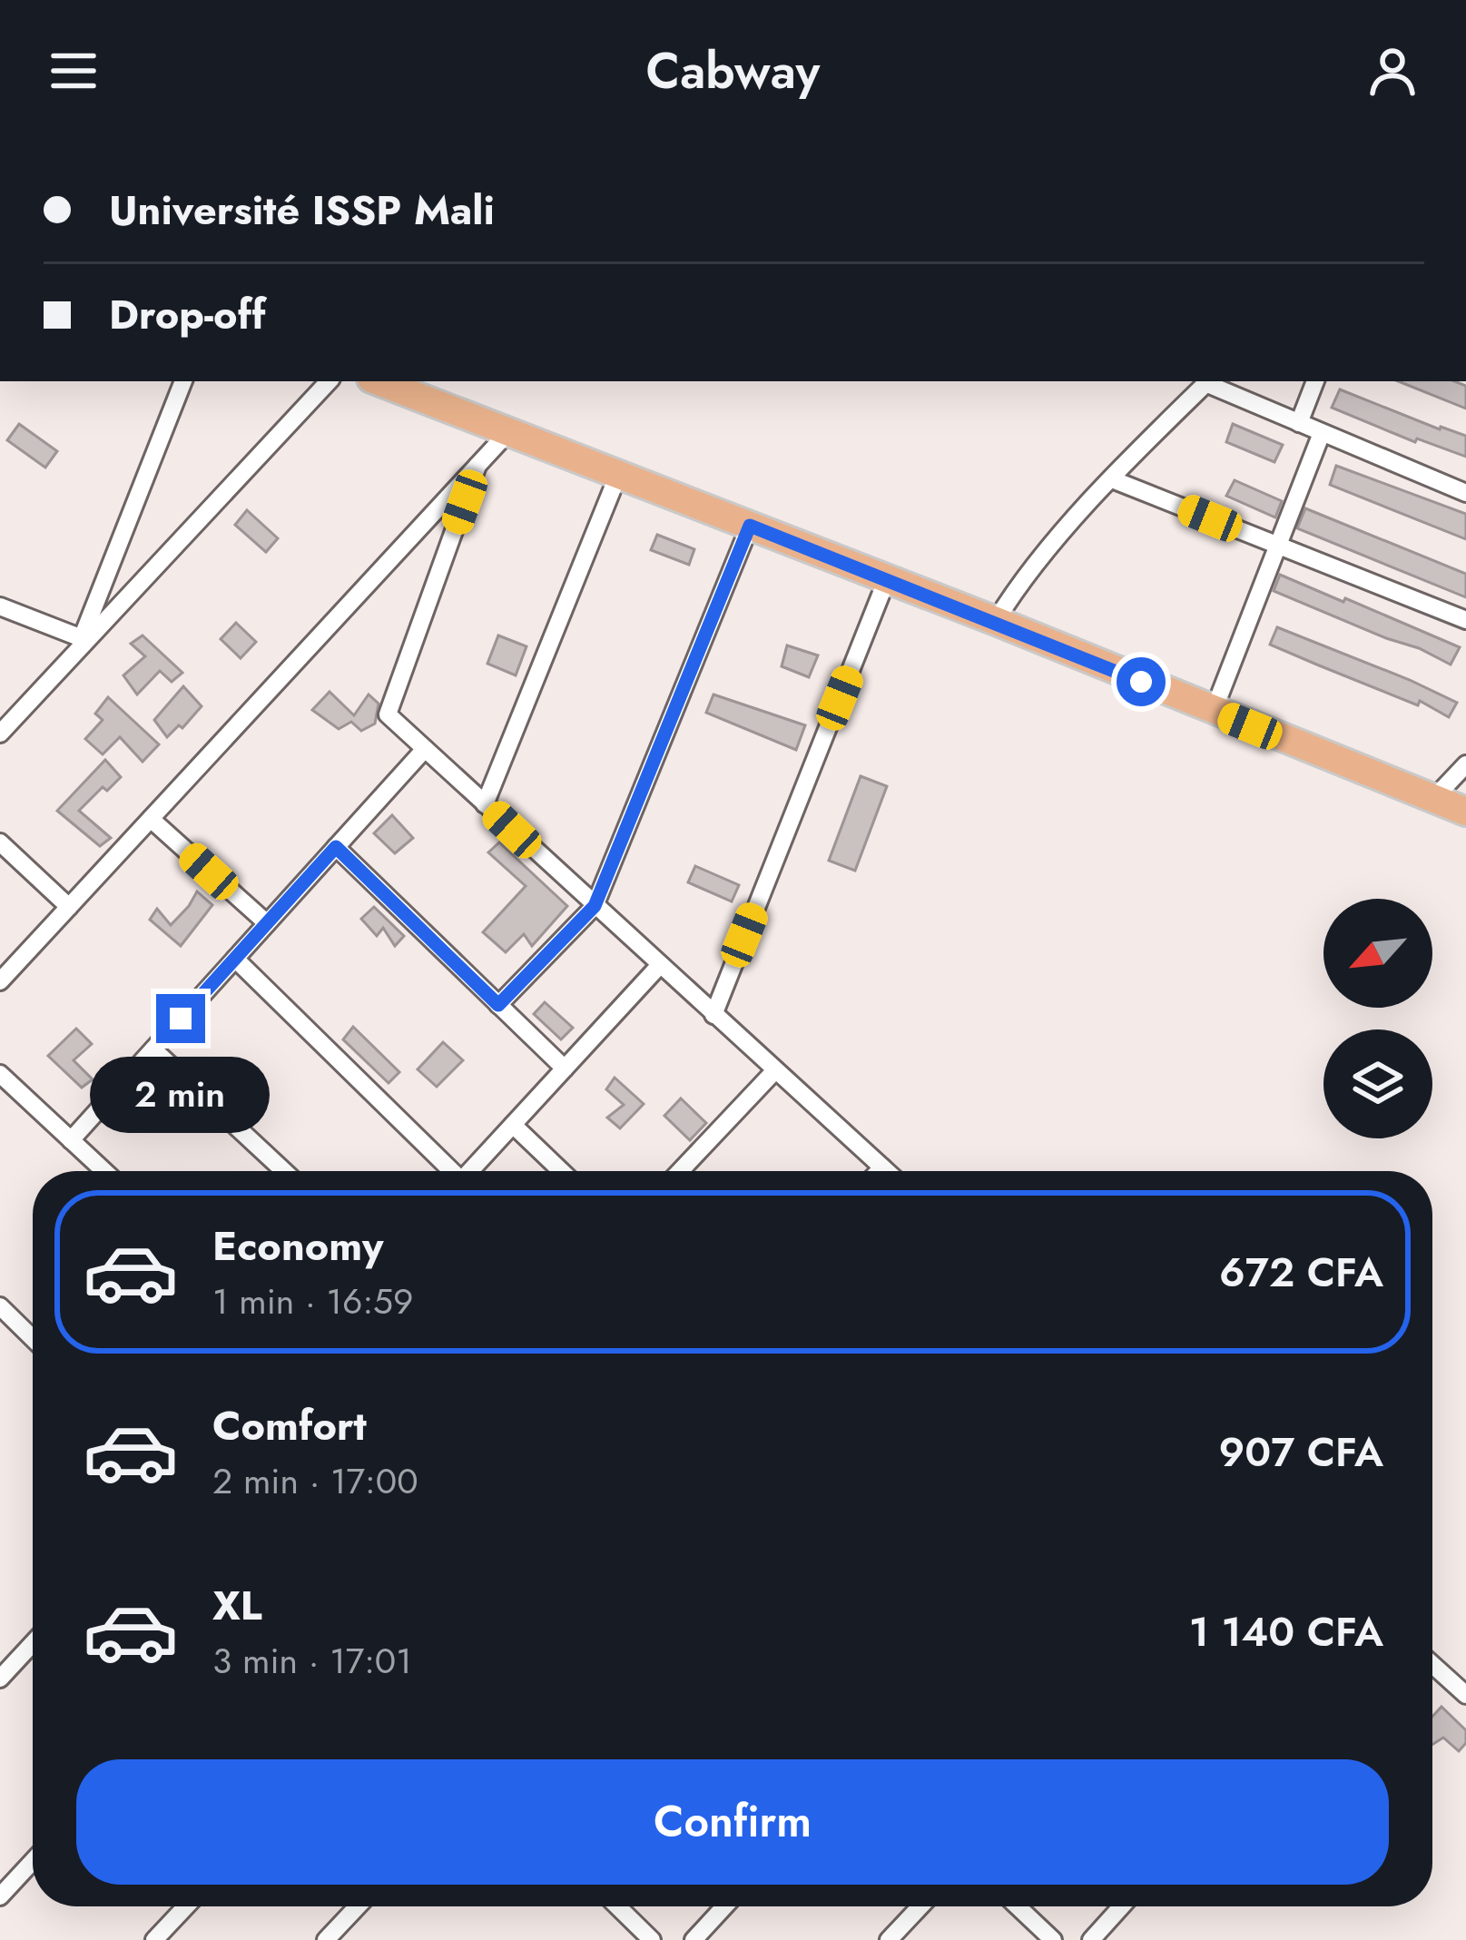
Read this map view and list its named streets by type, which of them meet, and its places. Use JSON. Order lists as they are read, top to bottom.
{
  "north": "bottom left",
  "page": {
    "header": "Cabway",
    "banner": ["Université ISSP Mali", "Drop-off"],
    "bubble": "2 min",
    "list": [
      {
        "name": "Economy",
        "note": "1 min · 16:59",
        "value": "672 CFA"
      },
      {
        "name": "Comfort",
        "note": "2 min · 17:00",
        "value": "907 CFA"
      },
      {
        "name": "XL",
        "note": "3 min · 17:01",
        "value": "1 140 CFA"
      }
    ],
    "buttons": "Confirm"
  }
}
